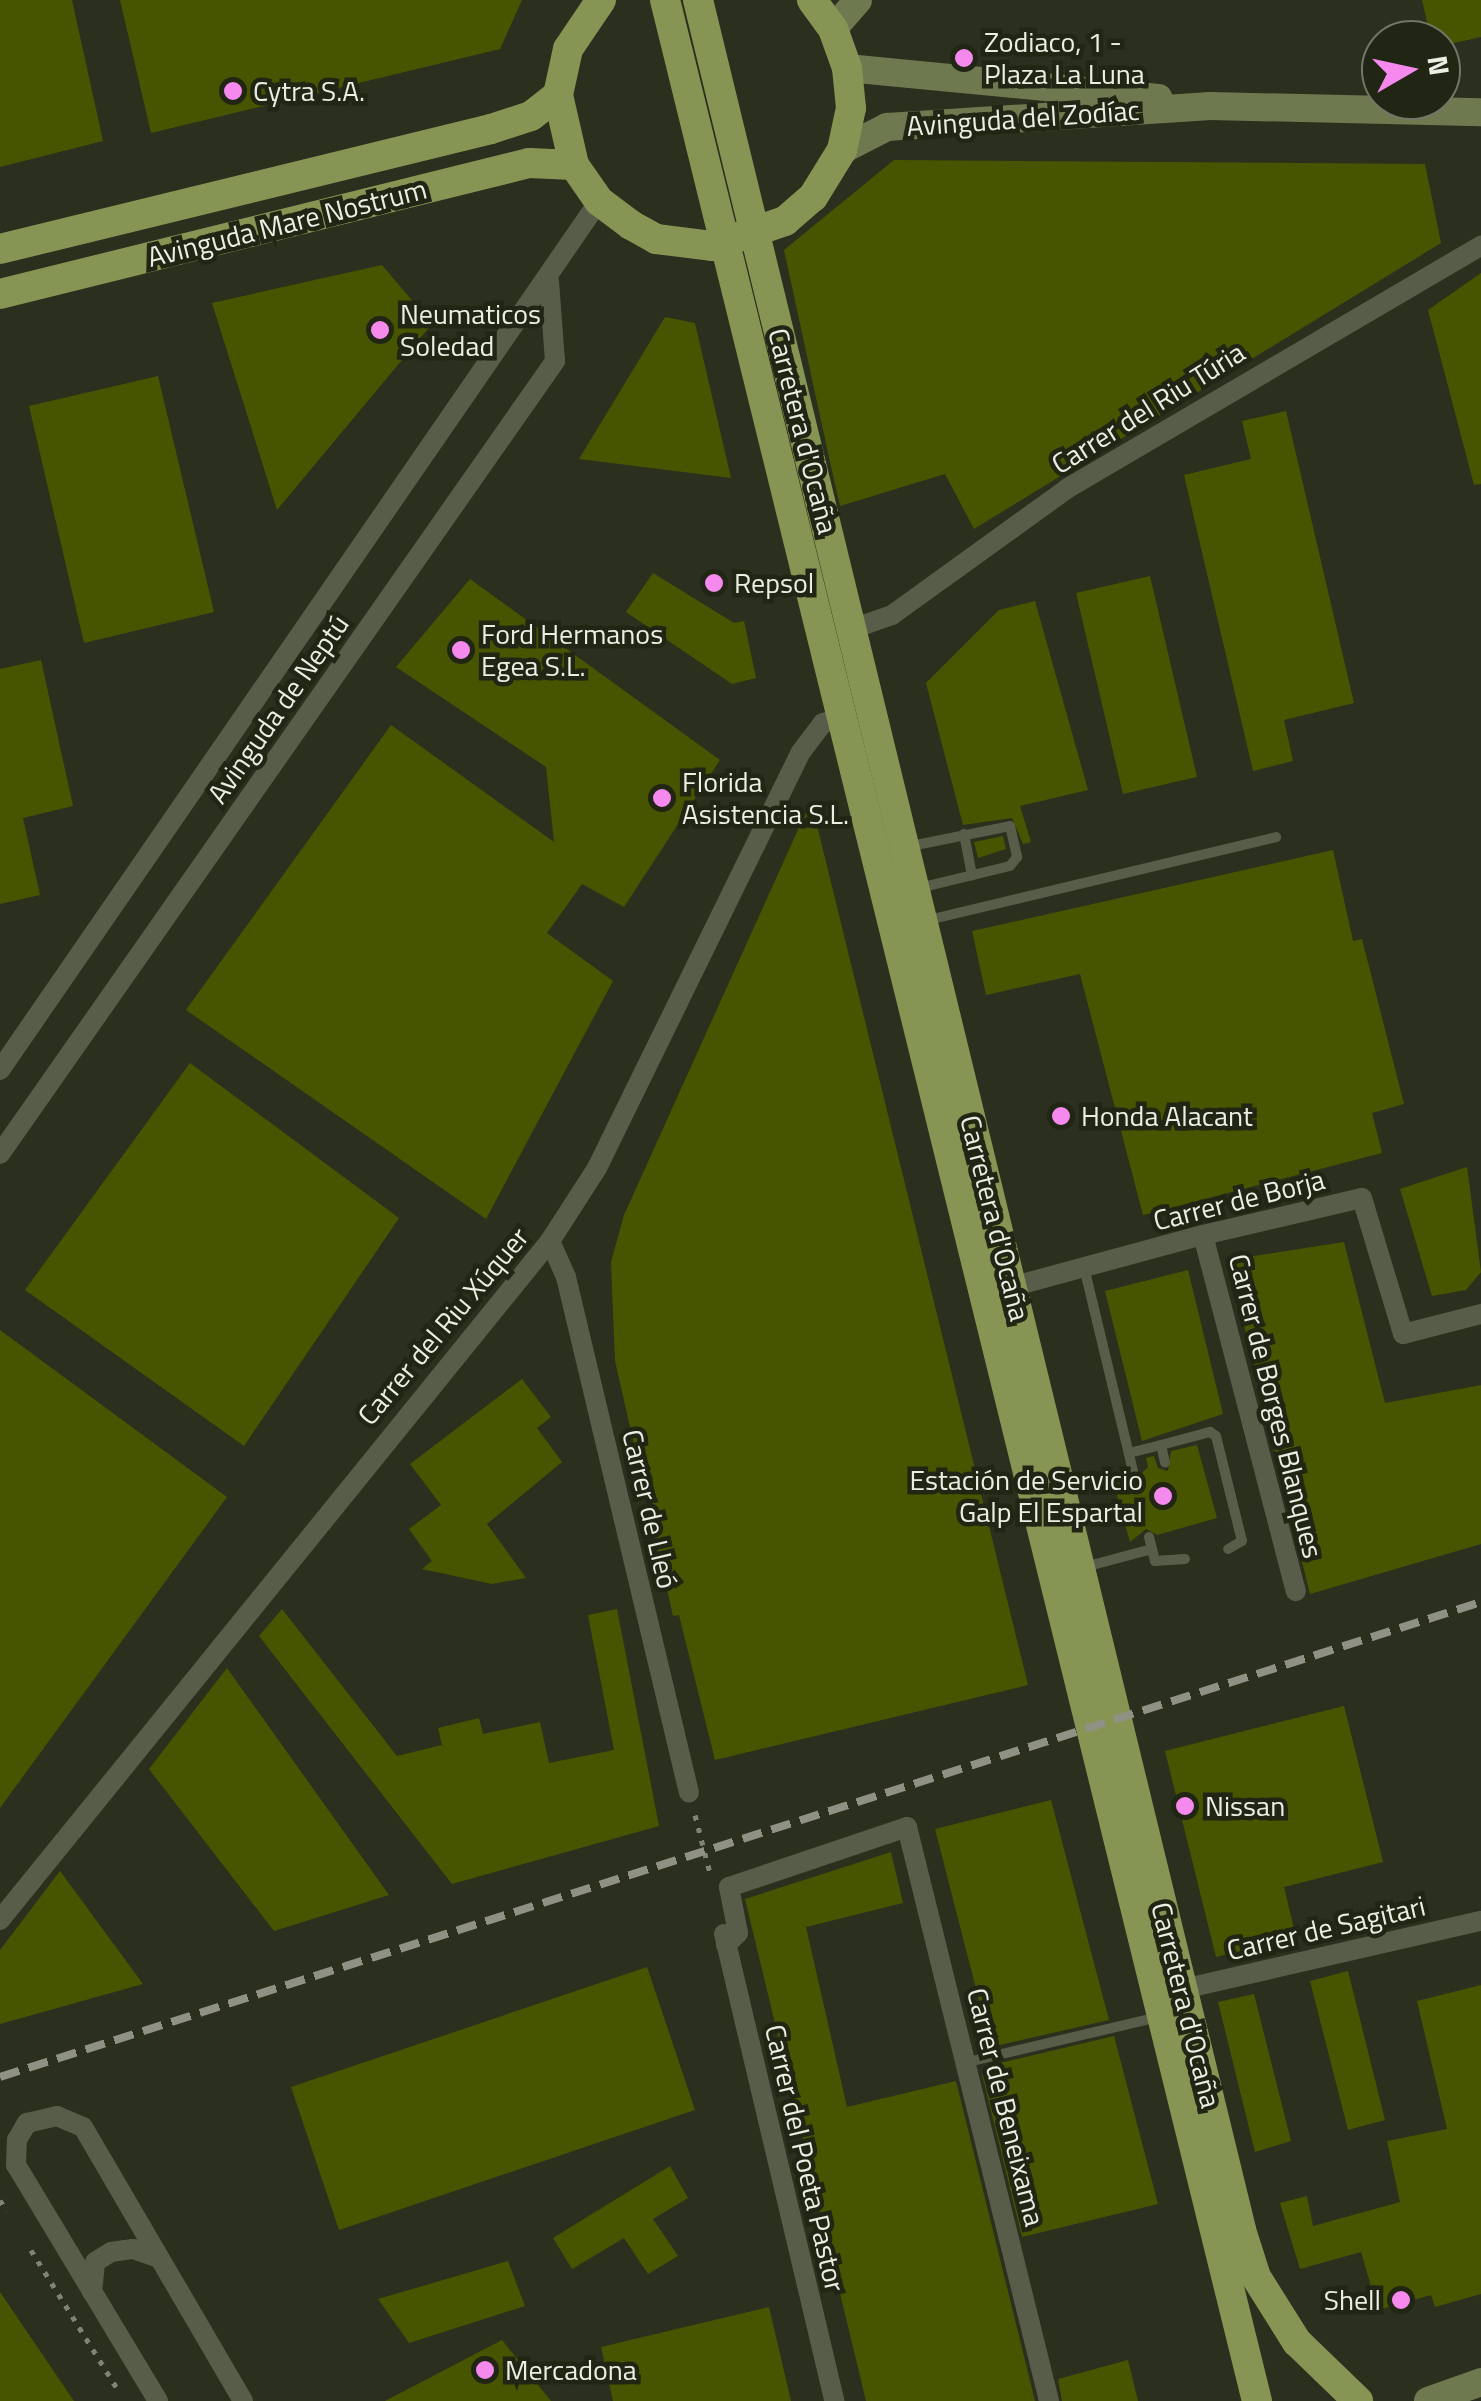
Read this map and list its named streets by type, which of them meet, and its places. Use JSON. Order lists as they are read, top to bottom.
{
  "streets": {
    "main road": ["Avinguda Mare Nostrum", "Carretera d'Ocaña"],
    "street": [
      "Avinguda del Zodíac",
      "Carrer del Riu Túria",
      "Avinguda de Neptú",
      "Carrer de Borja",
      "Carrer del Riu Xúquer",
      "Carrer de Borges Blanques",
      "Carrer de Lleó",
      "Carrer de Sagitari",
      "Carrer de Beneixama",
      "Carrer del Poeta Pastor"
    ]
  },
  "crossings": [
    ["Carrer del Riu Túria", "Carretera d'Ocaña"],
    ["Carretera d'Ocaña", "Carrer de Borja"],
    ["Carretera d'Ocaña", "Carrer del Riu Xúquer"],
    ["Carretera d'Ocaña", "Carrer de Sagitari"],
    ["Carrer de Borja", "Carrer de Borges Blanques"],
    ["Carrer del Riu Xúquer", "Carrer de Lleó"],
    ["Carrer de Beneixama", "Carrer del Poeta Pastor"]
  ],
  "places": [
    "Zodiaco, 1 - Plaza La Luna",
    "Cytra S.A.",
    "Neumaticos Soledad",
    "Repsol",
    "Ford Hermanos Egea S.L.",
    "Florida Asistencia S.L.",
    "Honda Alacant",
    "Estación de Servicio Galp El Espartal",
    "Nissan",
    "Shell",
    "Mercadona"
  ],
  "north": "right"
}
